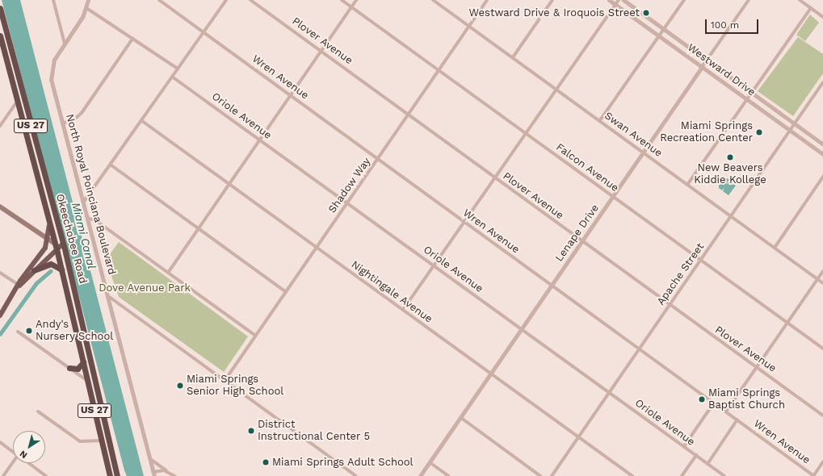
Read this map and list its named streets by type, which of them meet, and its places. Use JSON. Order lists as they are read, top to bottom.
{
  "streets": {
    "highway": ["US 27", "Okeechobee Road"],
    "street": [
      "Plover Avenue",
      "Westward Drive",
      "Wren Avenue",
      "Oriole Avenue",
      "Swan Avenue",
      "Falcon Avenue",
      "Shadow Way",
      "North Royal Poinciana Boulevard",
      "Lenape Drive",
      "Apache Street",
      "Nightingale Avenue"
    ]
  },
  "crossings": [
    ["Plover Avenue", "Shadow Way"],
    ["Plover Avenue", "Lenape Drive"],
    ["Plover Avenue", "Apache Street"],
    ["Westward Drive", "Lenape Drive"],
    ["Westward Drive", "Apache Street"],
    ["Wren Avenue", "Shadow Way"],
    ["Wren Avenue", "Lenape Drive"],
    ["Wren Avenue", "Apache Street"],
    ["Oriole Avenue", "Shadow Way"],
    ["Oriole Avenue", "Lenape Drive"],
    ["Oriole Avenue", "Apache Street"],
    ["Swan Avenue", "Shadow Way"],
    ["Swan Avenue", "Lenape Drive"],
    ["Swan Avenue", "Apache Street"],
    ["Falcon Avenue", "Shadow Way"],
    ["Falcon Avenue", "Lenape Drive"],
    ["Falcon Avenue", "Apache Street"],
    ["Shadow Way", "Nightingale Avenue"],
    ["Lenape Drive", "Nightingale Avenue"],
    ["Apache Street", "Nightingale Avenue"]
  ],
  "water": ["Miami Canal"],
  "parks": ["Dove Avenue Park"],
  "places": [
    "Westward Drive & Iroquois Street",
    "Miami Springs Recreation Center",
    "New Beavers Kiddie Kollege",
    "Andy's Nursery School",
    "Miami Springs Senior High School",
    "Miami Springs Baptist Church",
    "District Instructional Center 5",
    "Miami Springs Adult School"
  ],
  "scale_bar": "100 m",
  "north": "bottom left"
}
